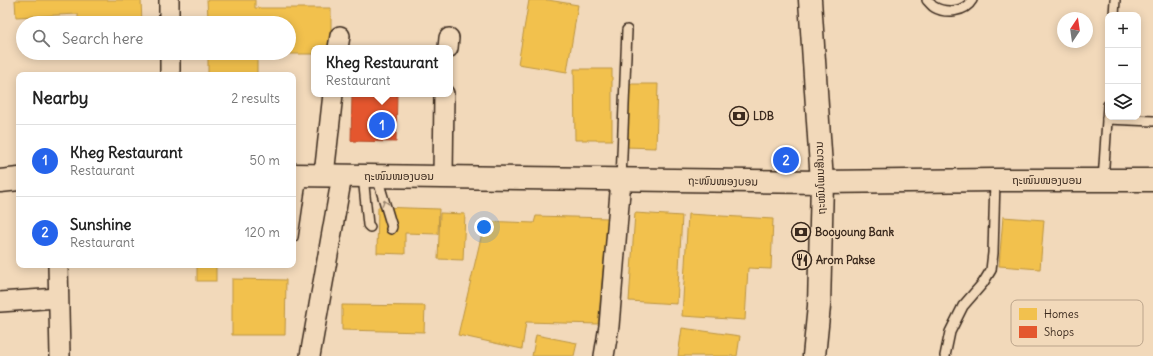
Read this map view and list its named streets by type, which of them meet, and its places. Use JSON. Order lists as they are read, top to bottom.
{
  "streets": {
    "street": ["ຖະໜົນໜອງບອນ", "ຖະໜົນໂພນສີນວນ"]
  },
  "crossings": [
    ["ຖະໜົນໜອງບອນ", "ຖະໜົນໂພນສີນວນ"]
  ],
  "places": {
    "bank": ["LDB", "Booyoung Bank"],
    "restaurant": ["Arom Pakse"]
  },
  "legend": ["Homes", "Shops"],
  "north": "top",
  "page": {
    "map_buttons": ["+", "−"],
    "search": "Search here",
    "popup": ["Kheg Restaurant", "Restaurant"],
    "heading": ["Nearby", "2 results"],
    "pins": ["1", "2"],
    "list": [
      {
        "mark": "1",
        "name": "Kheg Restaurant",
        "note": "Restaurant",
        "value": "50 m"
      },
      {
        "mark": "2",
        "name": "Sunshine",
        "note": "Restaurant",
        "value": "120 m"
      }
    ]
  }
}
